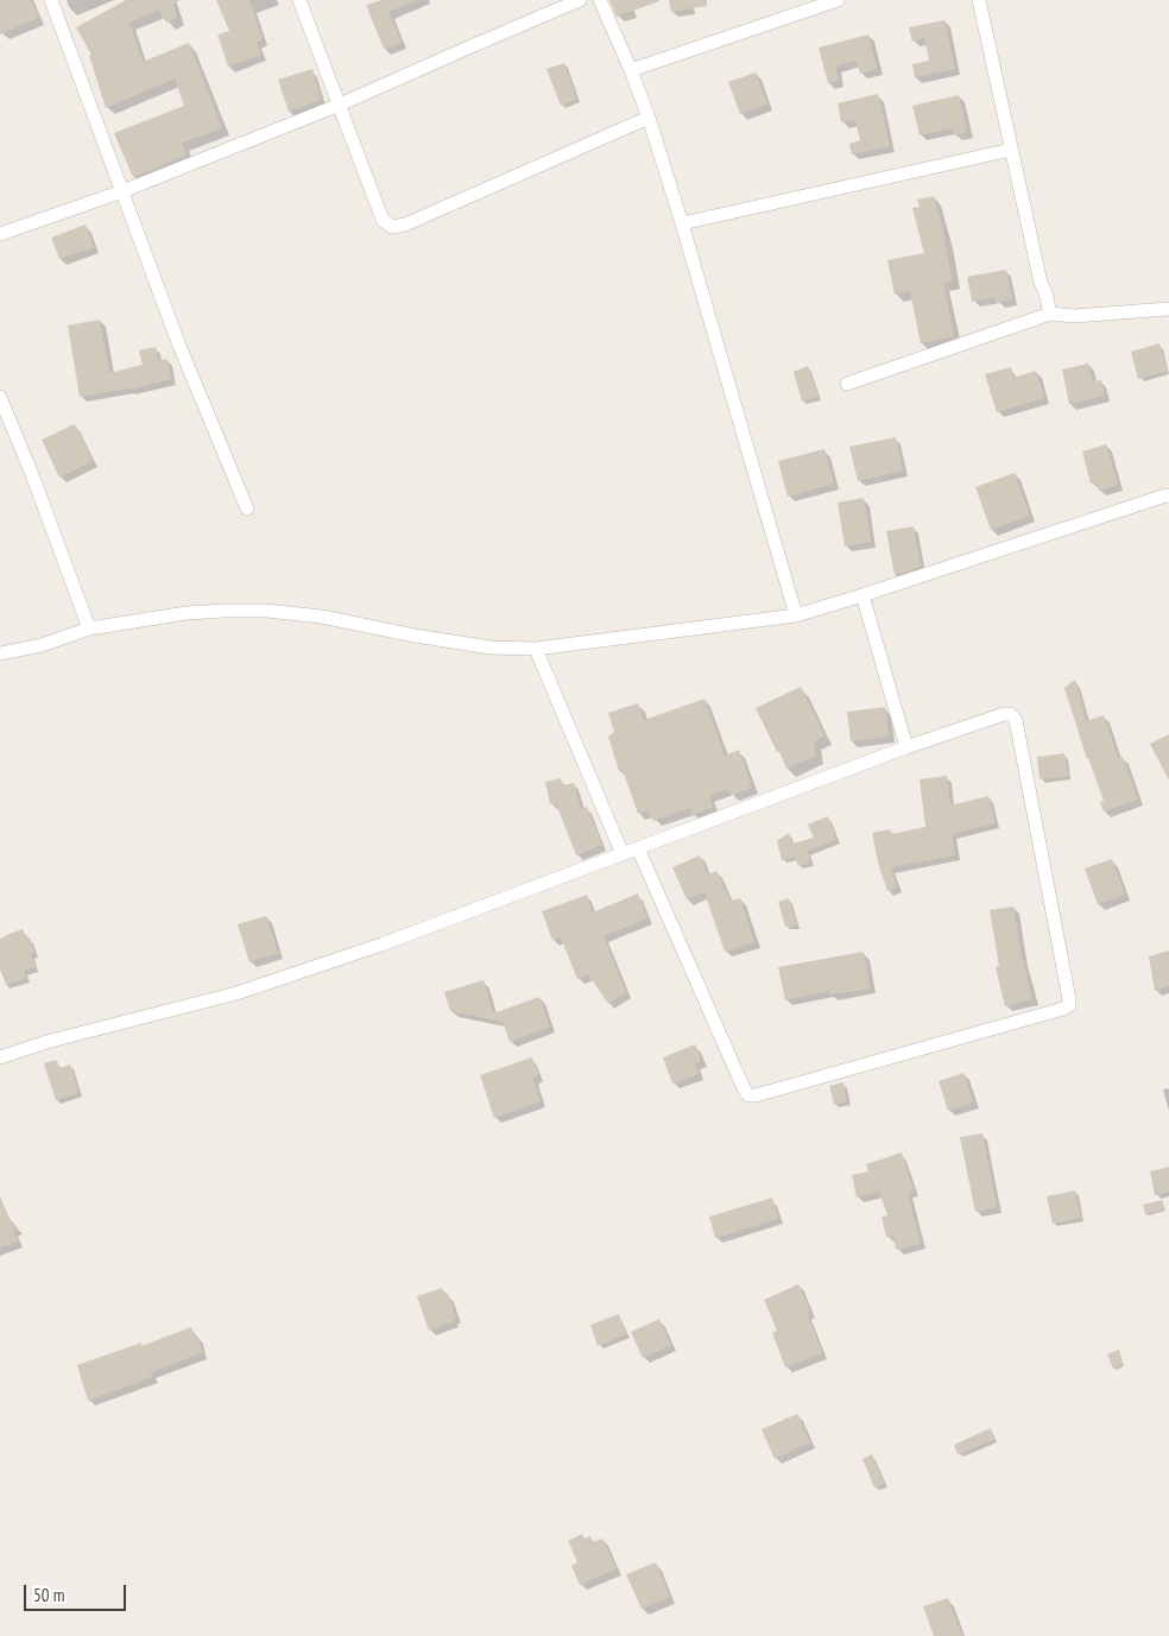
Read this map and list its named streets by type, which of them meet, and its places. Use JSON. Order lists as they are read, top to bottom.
{
  "scale_bar": "50 m"
}
